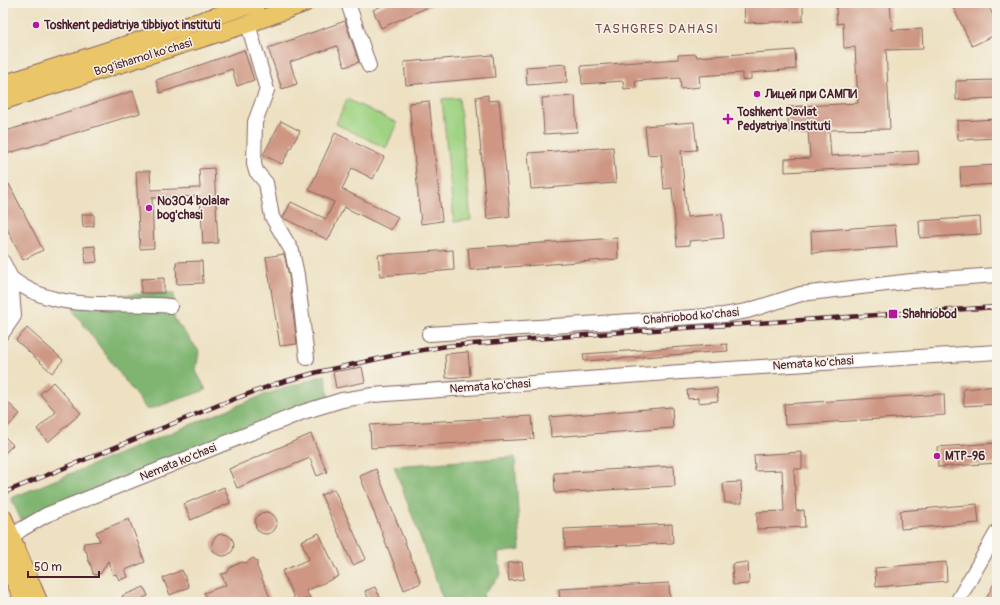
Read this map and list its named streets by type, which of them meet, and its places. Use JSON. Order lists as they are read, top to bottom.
{
  "streets": {
    "main road": ["Bog'ishamol ko'chasi"],
    "street": ["Chahriobod ko'chasi", "Nemata ko'chasi"]
  },
  "districts": ["TASHGRES DAHASI"],
  "places": {
    "other": [
      "Toshkent pediatriya tibbiyot instituti",
      "Лицей при САМПИ",
      "№304 bolalar bog'chasi",
      "MTP-96"
    ],
    "health": ["Toshkent Davlat Pedyatriya Instituti"],
    "transit": ["Shahriobod"]
  },
  "scale_bar": "50 m"
}
